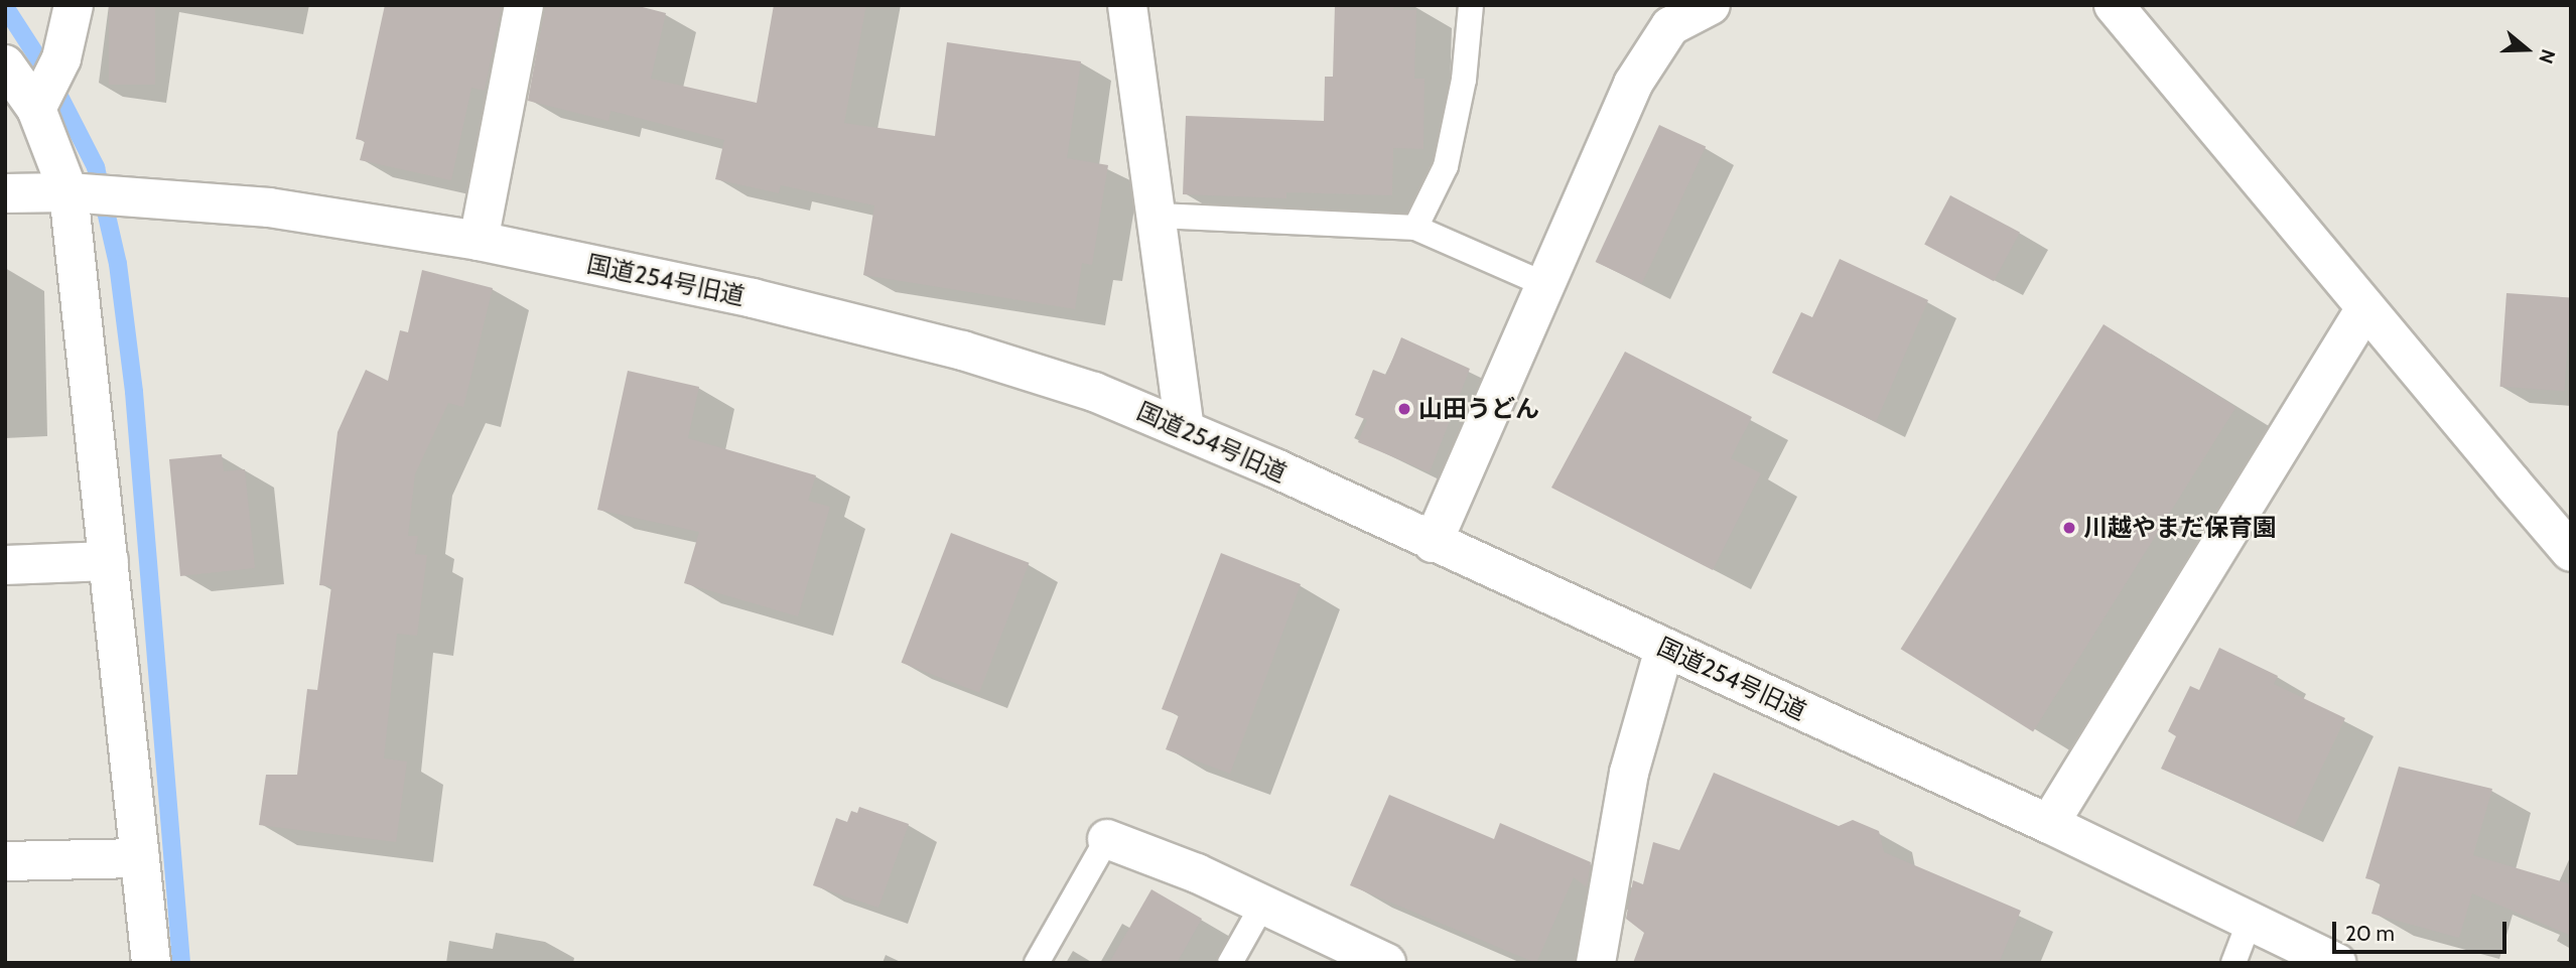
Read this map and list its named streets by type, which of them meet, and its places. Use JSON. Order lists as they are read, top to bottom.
{
  "streets": {
    "street": ["国道254号旧道"]
  },
  "places": ["山田うどん", "川越やまだ保育園"],
  "scale_bar": "20 m",
  "north": "right"
}
